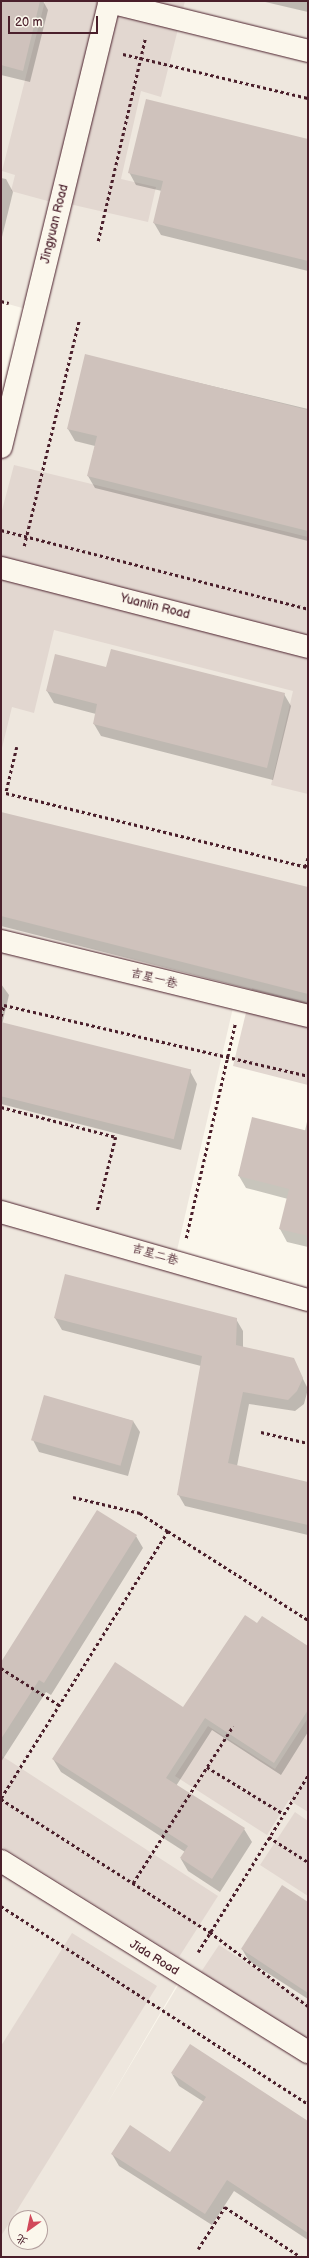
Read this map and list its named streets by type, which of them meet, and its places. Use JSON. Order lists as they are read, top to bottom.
{
  "streets": {
    "street": [
      "Jingyuan Road",
      "Yuanlin Road",
      "吉星一巷",
      "吉星二巷",
      "Jida Road"
    ]
  },
  "scale_bar": "20 m",
  "north": "bottom left"
}
